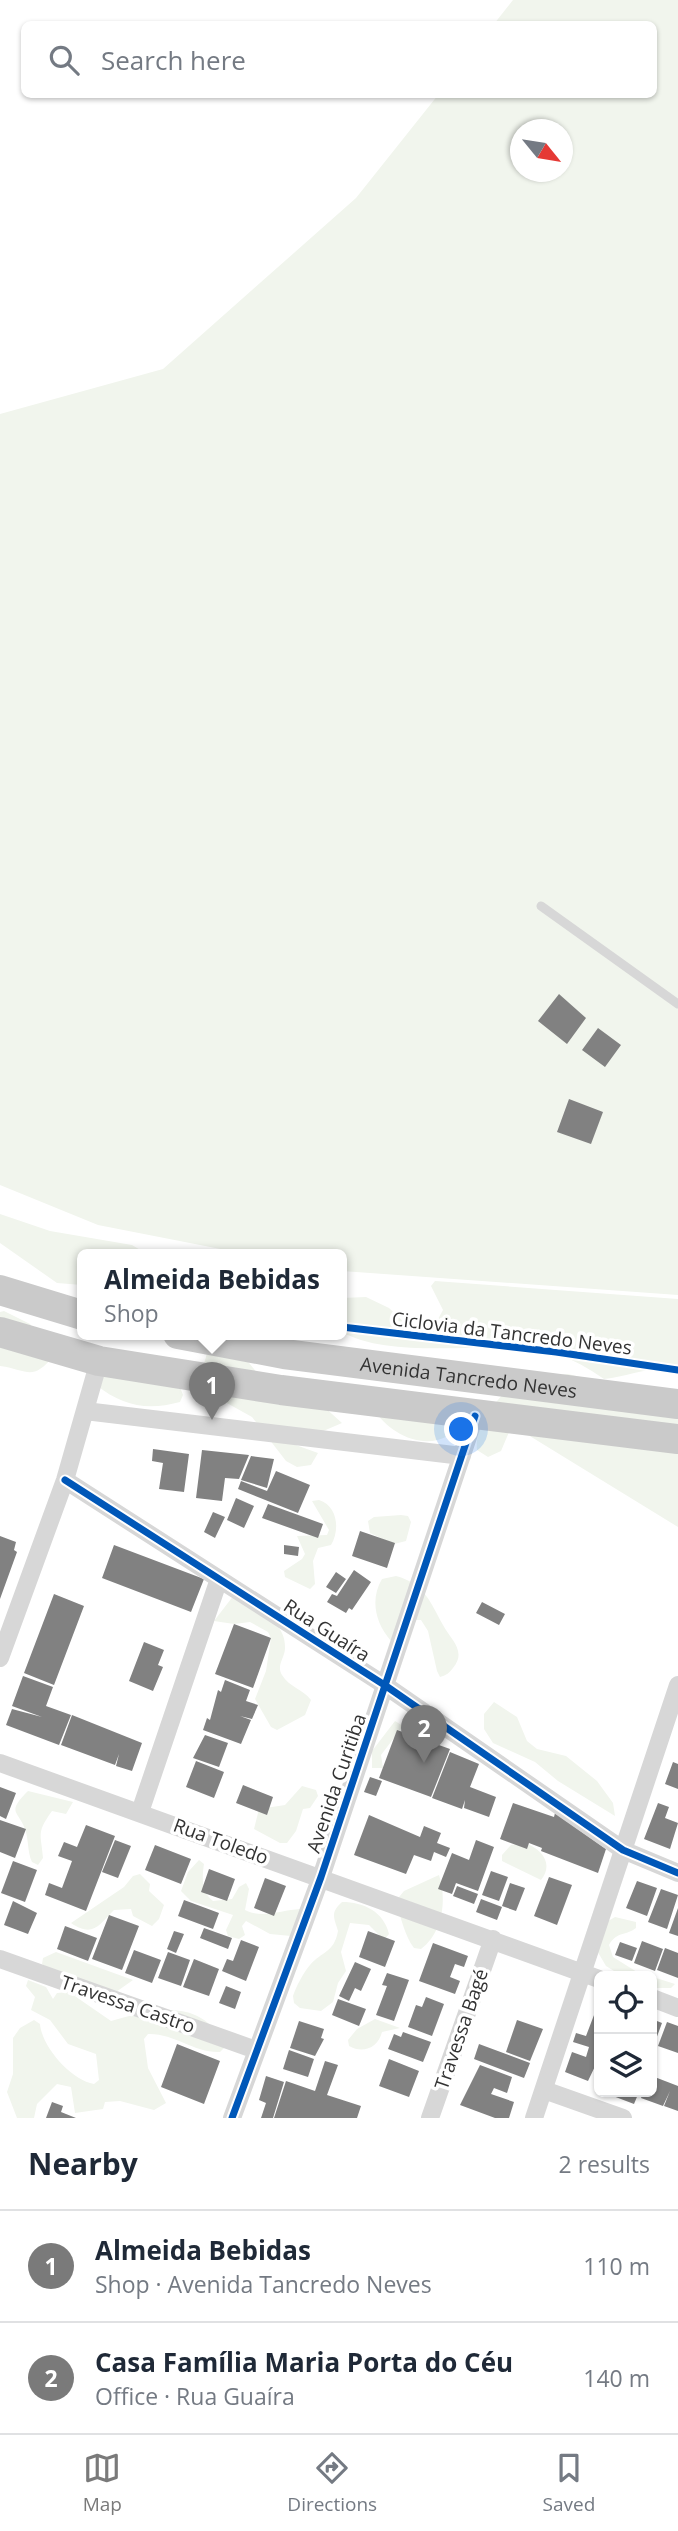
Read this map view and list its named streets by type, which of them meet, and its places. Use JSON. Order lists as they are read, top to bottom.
{
  "streets": {
    "main road": ["Avenida Tancredo Neves"],
    "street": [
      "Rua Guaíra",
      "Avenida Curitiba",
      "Rua Toledo",
      "Travessa Castro",
      "Travessa Bagé"
    ],
    "cycle path": ["Ciclovia da Tancredo Neves"]
  },
  "crossings": [
    ["Avenida Tancredo Neves", "Avenida Curitiba"],
    ["Rua Guaíra", "Avenida Curitiba"],
    ["Avenida Curitiba", "Rua Toledo"],
    ["Avenida Curitiba", "Travessa Castro"],
    ["Rua Toledo", "Travessa Bagé"]
  ],
  "north": "bottom right",
  "page": {
    "search": "Search here",
    "popup": ["Almeida Bebidas", "Shop"],
    "pins": ["1", "2"],
    "heading": ["Nearby", "2 results"],
    "list": [
      {
        "mark": "1",
        "name": "Almeida Bebidas",
        "note": "Shop · Avenida Tancredo Neves",
        "value": "110 m"
      },
      {
        "mark": "2",
        "name": "Casa Família Maria Porta do Céu",
        "note": "Office · Rua Guaíra",
        "value": "140 m"
      }
    ],
    "nav": ["Map", "Directions", "Saved"]
  }
}
